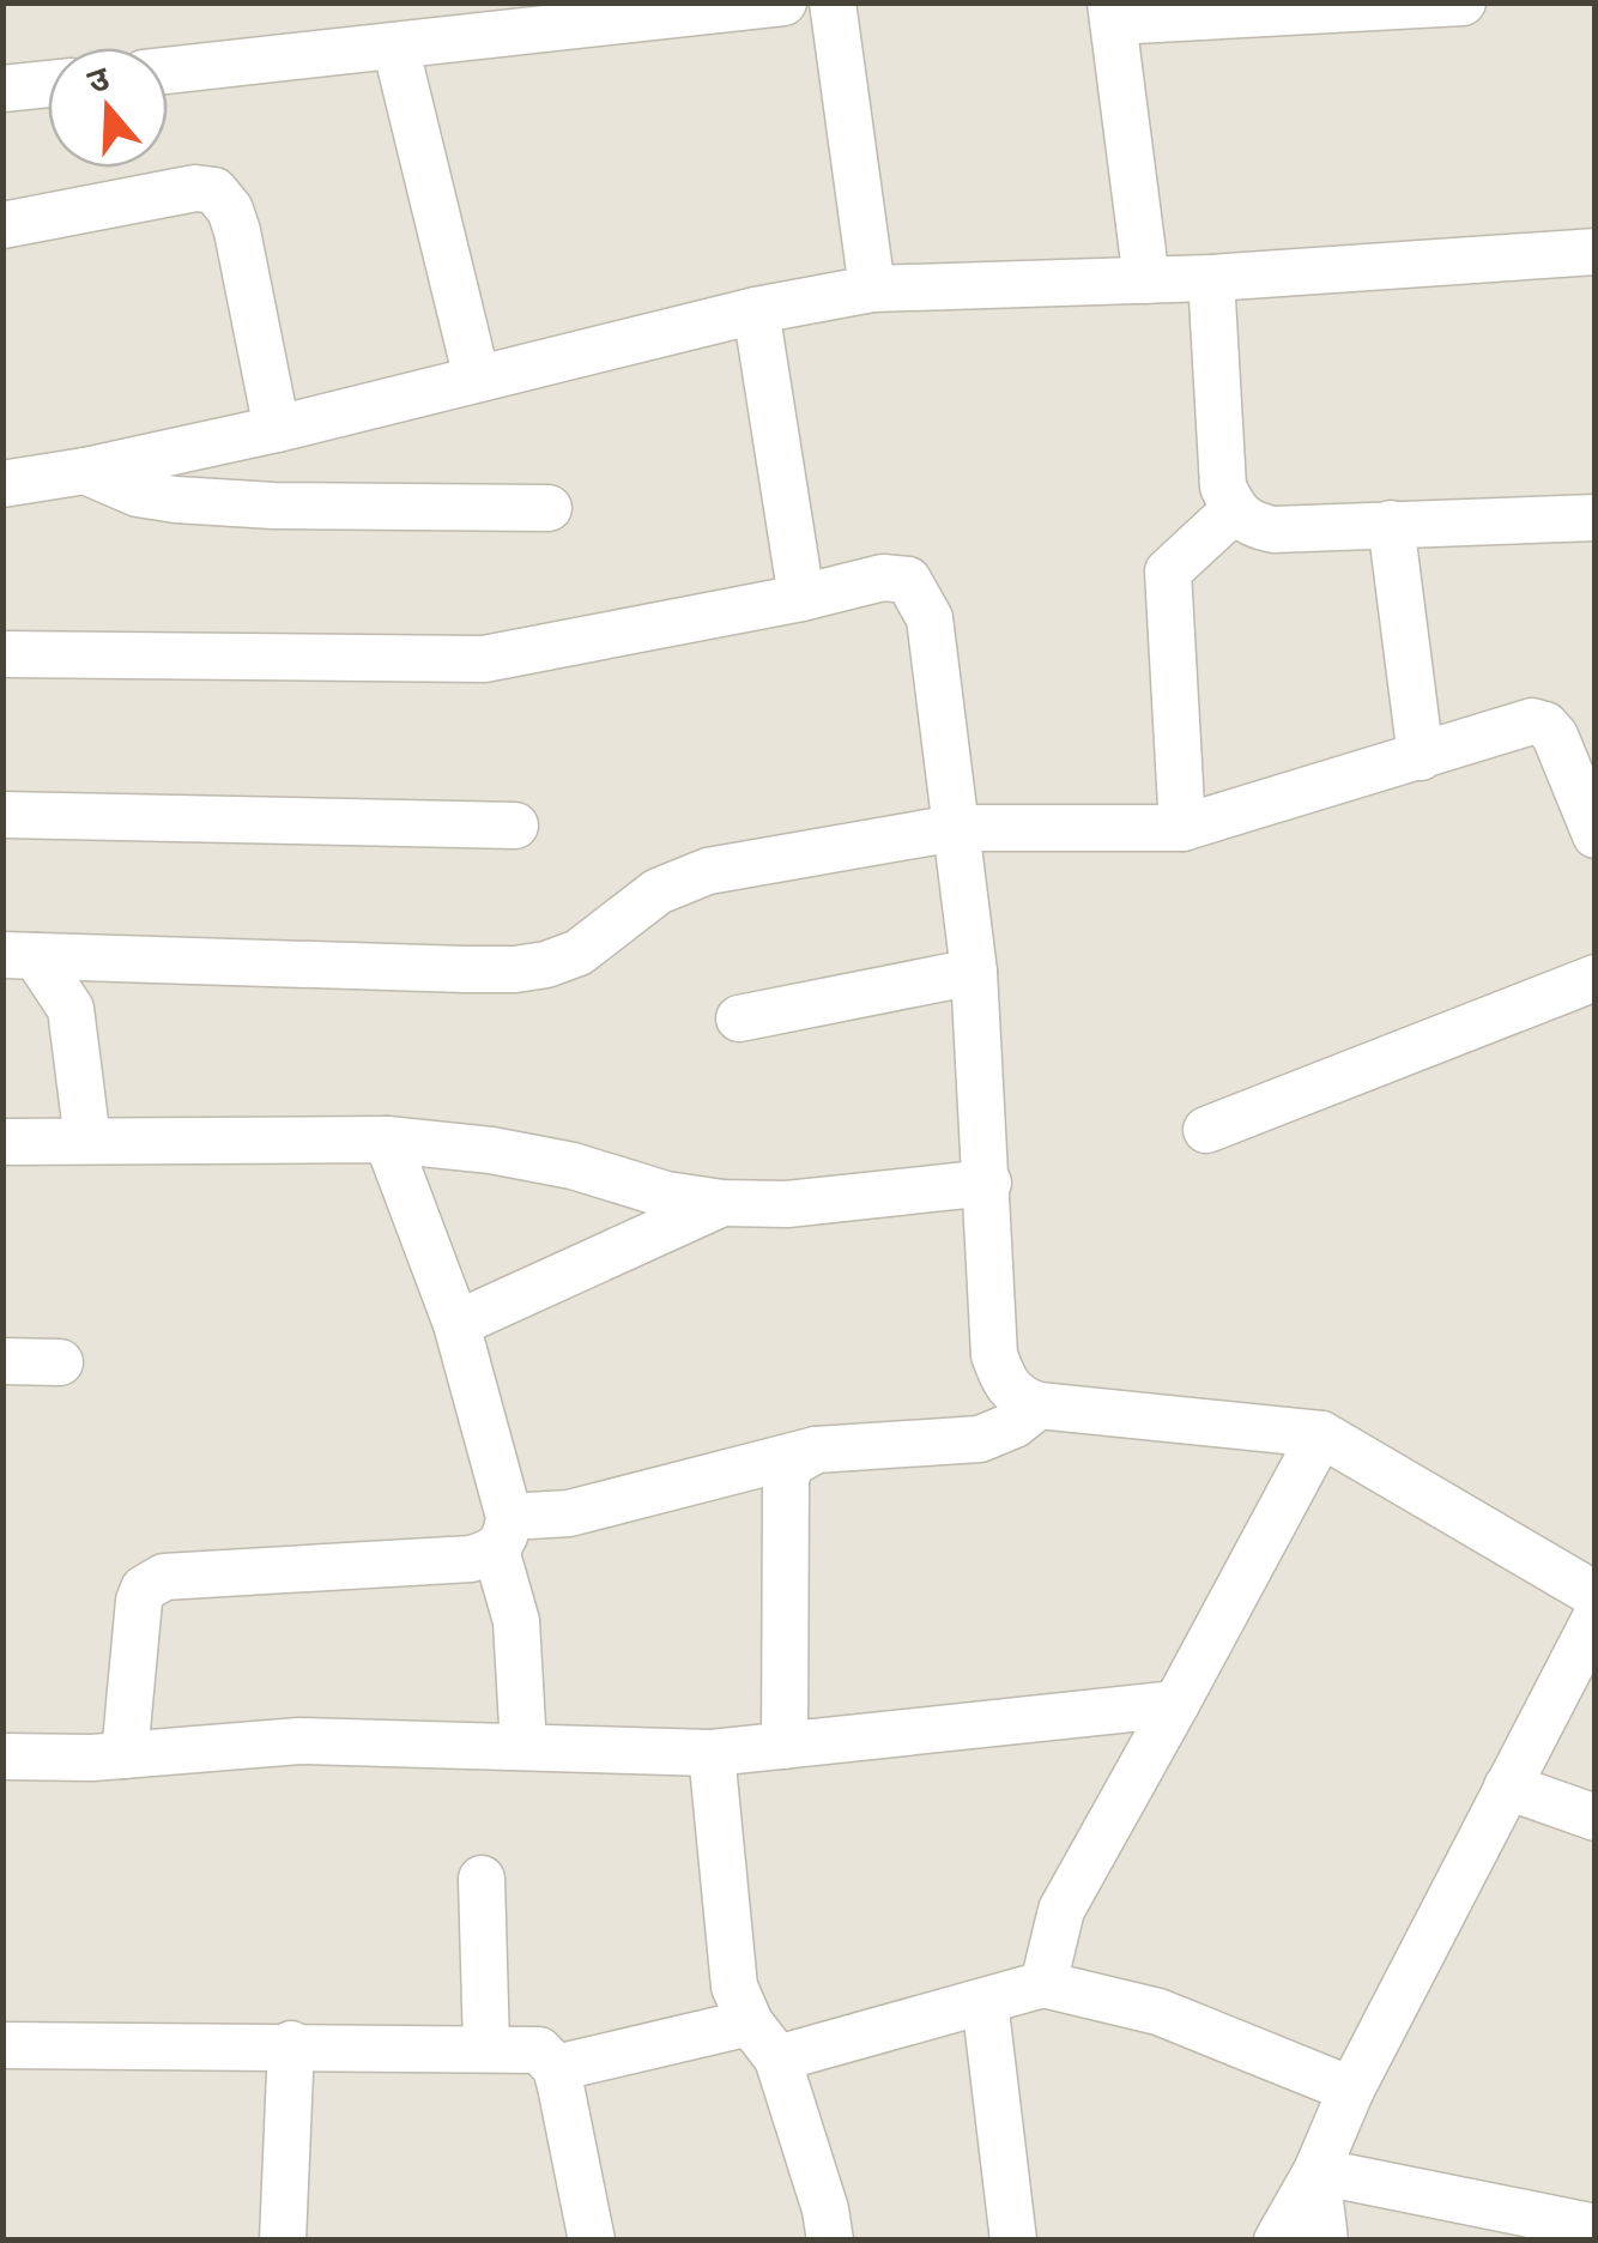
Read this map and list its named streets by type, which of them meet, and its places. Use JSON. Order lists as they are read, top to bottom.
{
  "north": "top"
}
